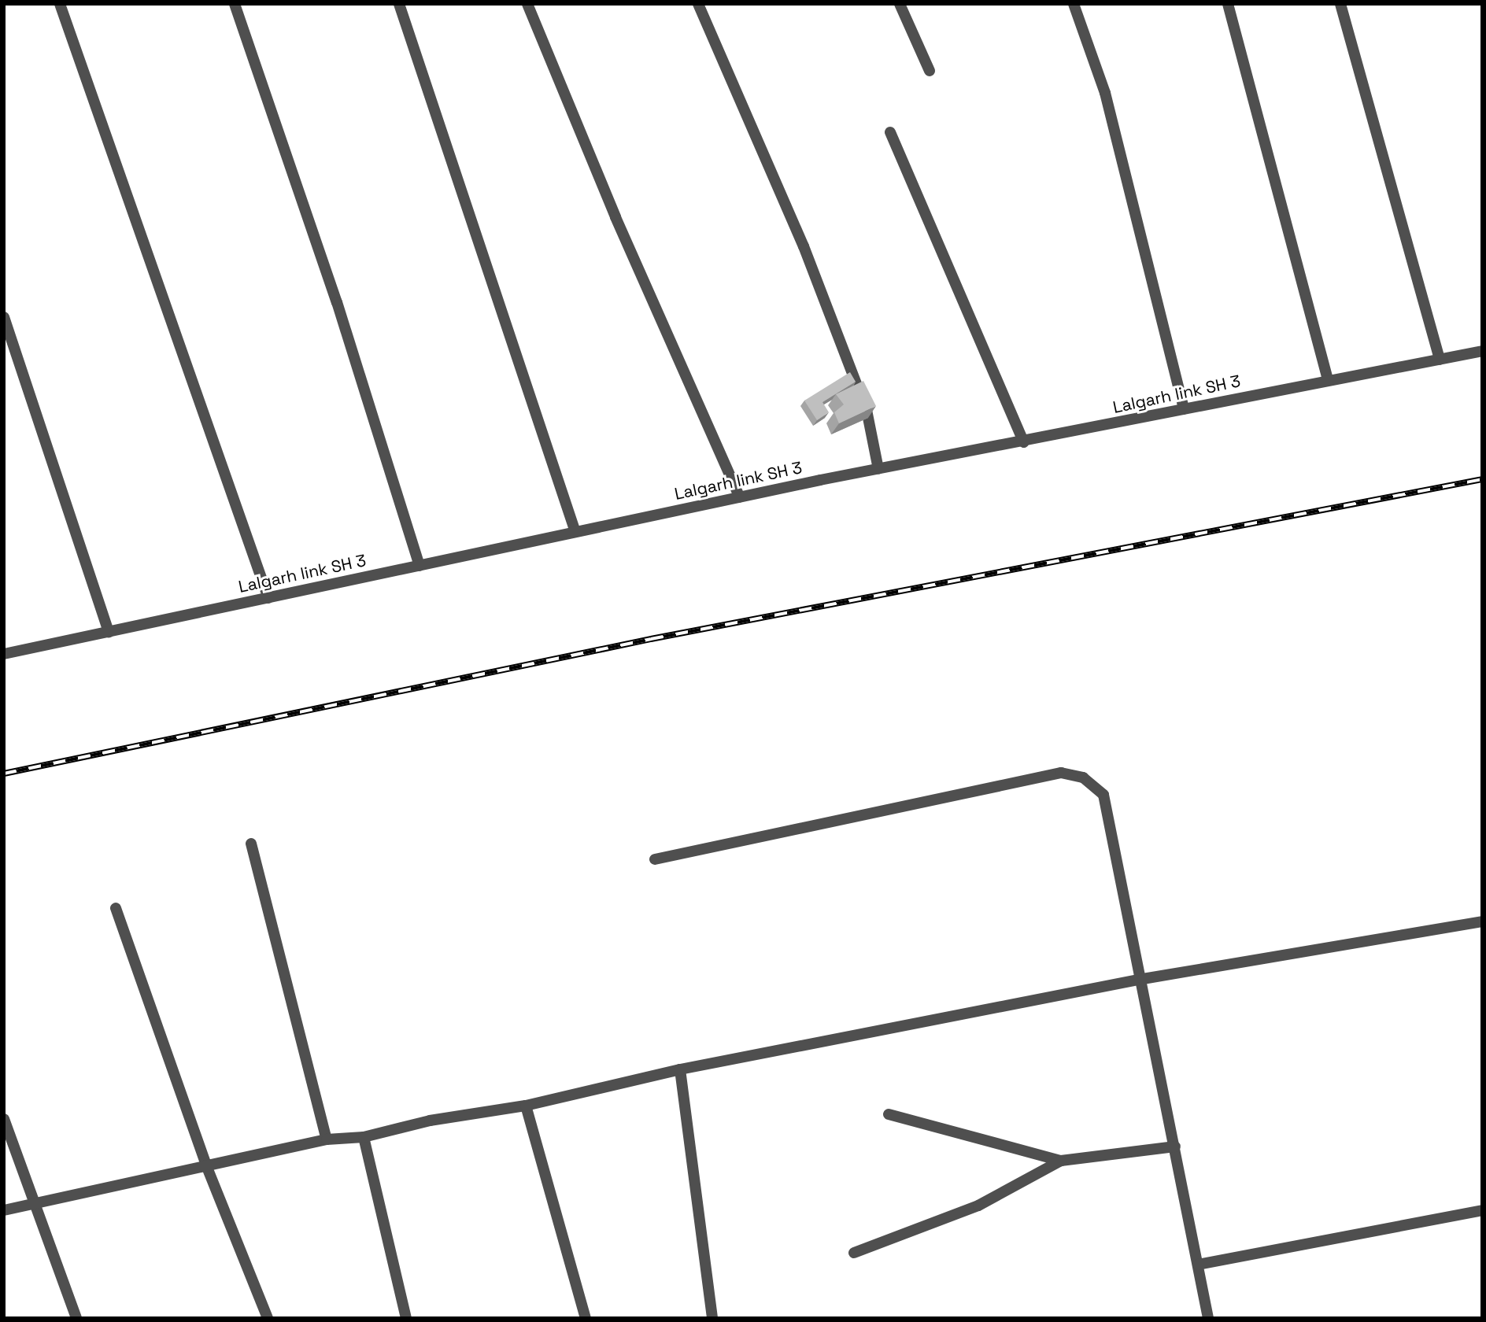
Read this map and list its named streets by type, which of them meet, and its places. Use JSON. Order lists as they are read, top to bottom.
{
  "streets": {
    "street": ["Lalgarh link SH 3"]
  }
}
